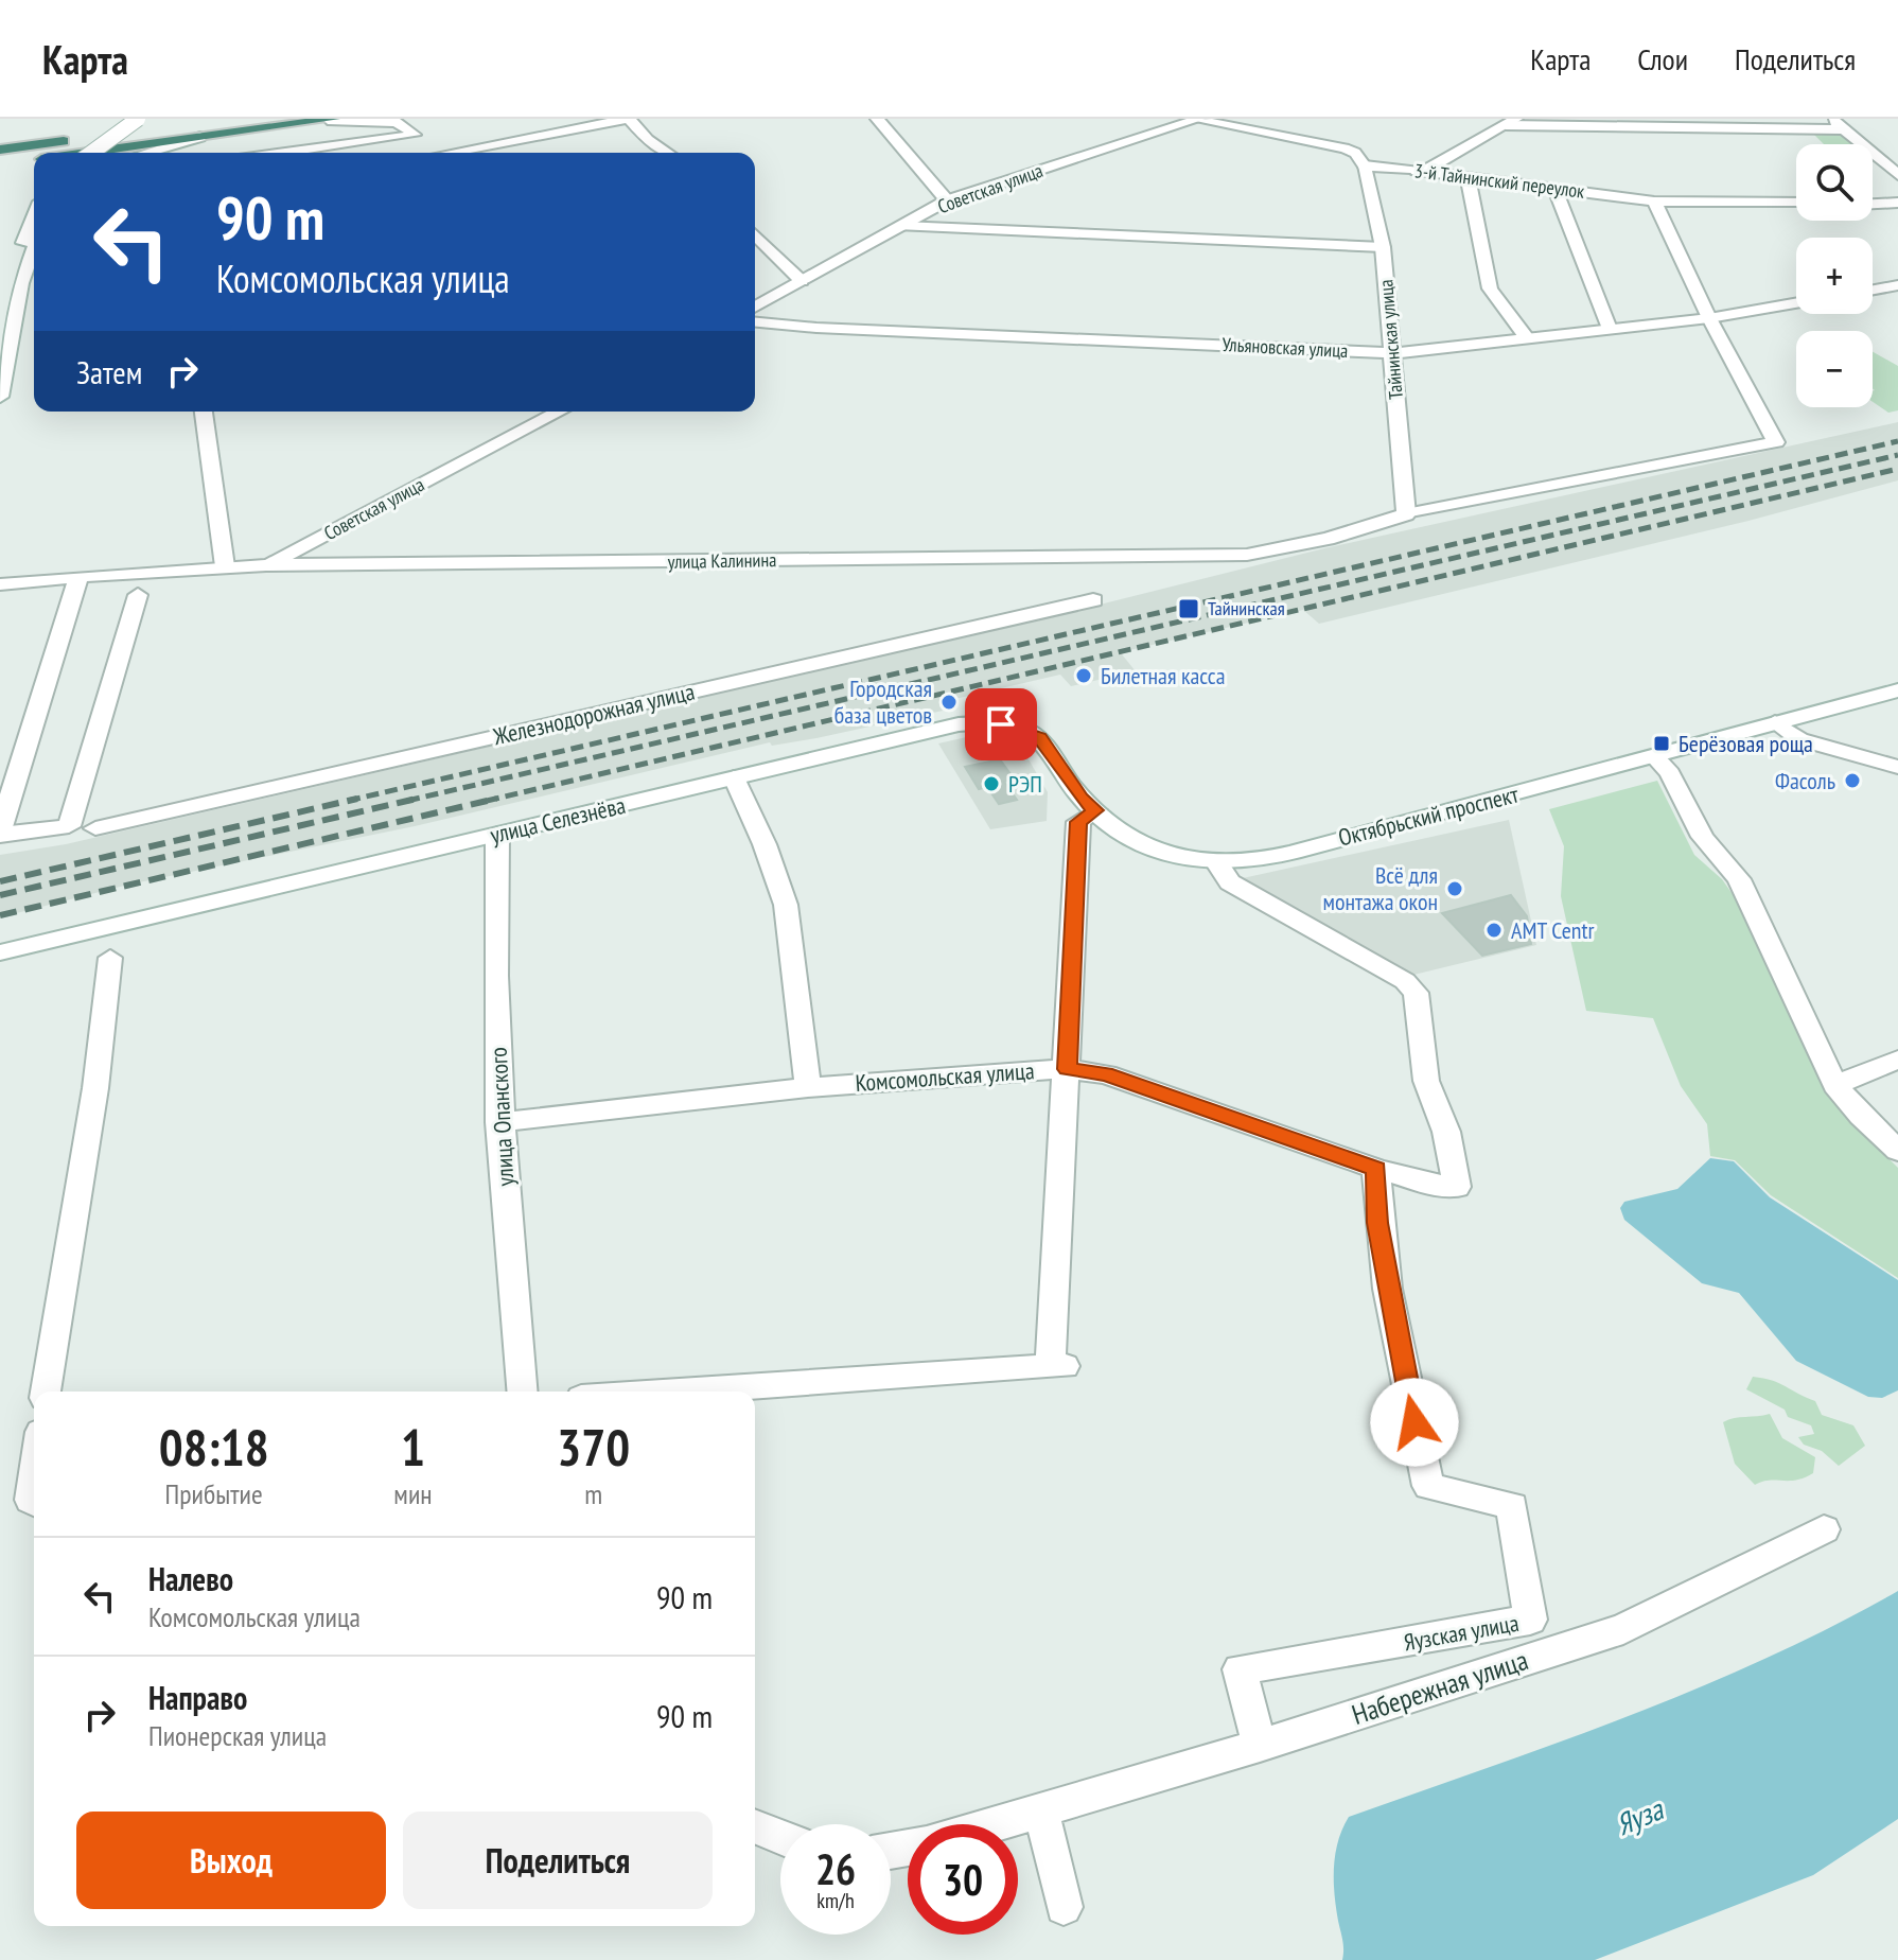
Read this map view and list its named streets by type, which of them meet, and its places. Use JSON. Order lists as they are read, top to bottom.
{
  "streets": {
    "street": [
      "3-й Тайнинский переулок",
      "Советская улица",
      "Тайнинская улица",
      "Ульяновская улица",
      "улица Калинина",
      "Железнодорожная улица",
      "Октябрьский проспект",
      "улица Селезнёва",
      "Комсомольская улица",
      "улица Опанского",
      "Яузская улица",
      "Набережная улица"
    ]
  },
  "crossings": [
    ["3-й Тайнинский переулок", "Советская улица"],
    ["3-й Тайнинский переулок", "Тайнинская улица"],
    ["Советская улица", "улица Калинина"],
    ["Тайнинская улица", "Ульяновская улица"],
    ["Тайнинская улица", "улица Калинина"],
    ["Октябрьский проспект", "улица Селезнёва"],
    ["улица Селезнёва", "улица Опанского"],
    ["Комсомольская улица", "улица Опанского"],
    ["Комсомольская улица", "Яузская улица"],
    ["Яузская улица", "Набережная улица"]
  ],
  "water": ["Яуза"],
  "places": {
    "transit": ["Тайнинская", "Берёзовая роща"],
    "other": [
      "Билетная касса",
      "Городская база цветов",
      "Фасоль",
      "РЭП",
      "Всё для монтажа окон",
      "AMT Centr"
    ]
  },
  "page": {
    "header": "Карта",
    "nav": ["Карта", "Слои", "Поделиться"],
    "map_buttons": ["+", "−"],
    "turn": ["90 m", "Комсомольская улица"],
    "then": "Затем",
    "eta": [
      "08:18",
      "Прибытие",
      "1",
      "мин",
      "370",
      "m"
    ],
    "list": [
      {
        "name": "Налево",
        "note": "Комсомольская улица",
        "value": "90 m"
      },
      {
        "name": "Направо",
        "note": "Пионерская улица",
        "value": "90 m"
      }
    ],
    "buttons": ["Выход", "Поделиться"],
    "speed": "26 km/h",
    "limit": "30"
  }
}
